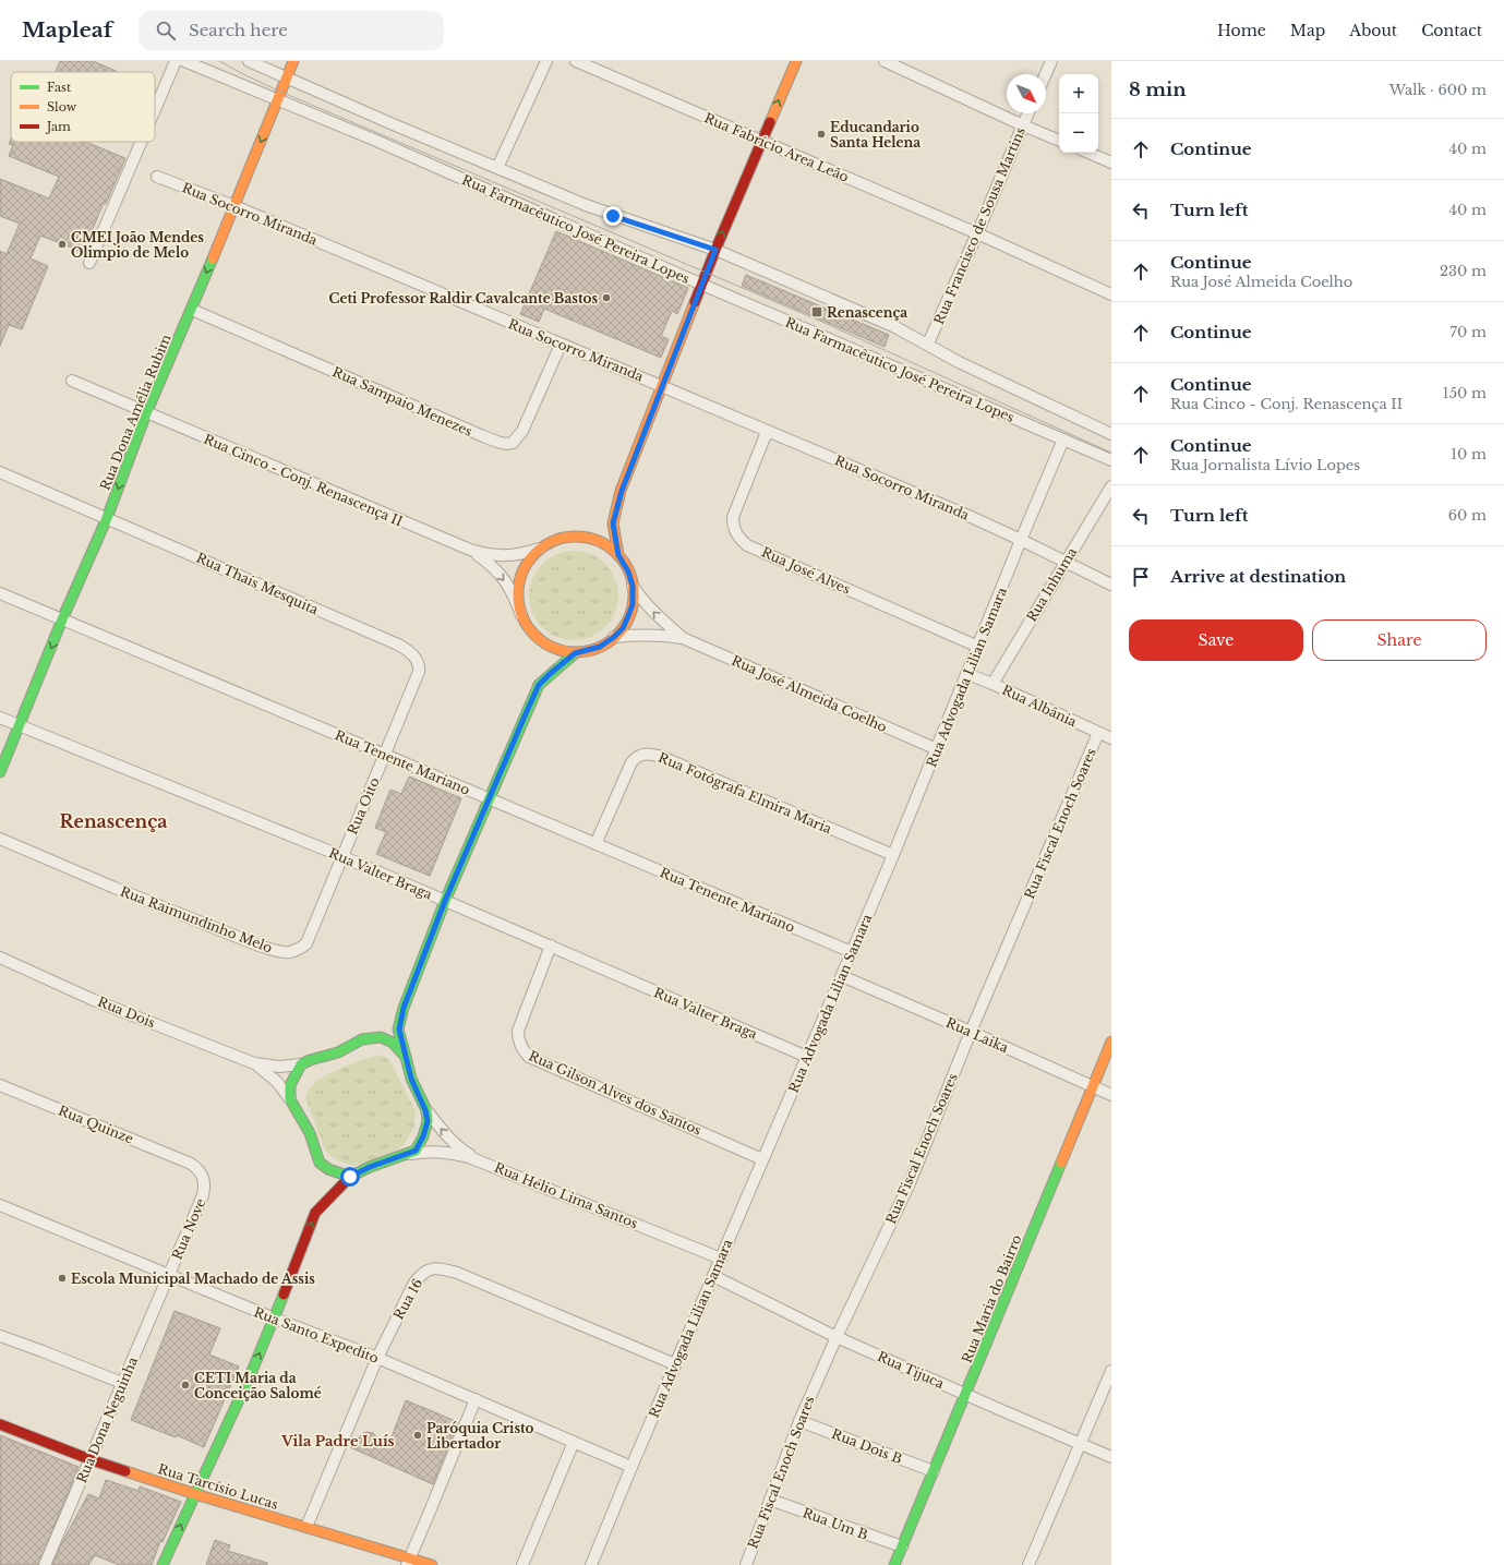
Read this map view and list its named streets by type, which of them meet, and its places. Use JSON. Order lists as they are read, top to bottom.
{
  "streets": {
    "street": [
      "Rua Fabrício Area Leão",
      "Rua Socorro Miranda",
      "Rua Francisco de Sousa Martins",
      "Rua Farmacêutico José Pereira Lopes",
      "Rua Sampaio Menezes",
      "Rua Dona Amélia Rubim",
      "Rua Cinco - Conj. Renascença II",
      "Rua José Alves",
      "Rua Thaís Mesquita",
      "Rua Inhuma",
      "Rua Advogada Lilian Samara",
      "Rua José Almeida Coelho",
      "Rua Albânia",
      "Rua Tenente Mariano",
      "Rua Fotógrafa Elmira Maria",
      "Rua Oito",
      "Rua Fiscal Enoch Soares",
      "Rua Valter Braga",
      "Rua Raimundinho Melo",
      "Rua Dois",
      "Rua Laika",
      "Rua Gilson Alves dos Santos",
      "Rua Quinze",
      "Rua Hélio Lima Santos",
      "Rua Nove",
      "Rua 16",
      "Rua Maria do Bairro",
      "Rua Santo Expedito",
      "Rua Tijuca",
      "Rua Dona Neguinha",
      "Rua Dois B",
      "Rua Tarcísio Lucas",
      "Rua Um B"
    ]
  },
  "crossings": [
    ["Rua Fabrício Area Leão", "Rua Francisco de Sousa Martins"],
    ["Rua Socorro Miranda", "Rua Sampaio Menezes"],
    ["Rua Socorro Miranda", "Rua Dona Amélia Rubim"],
    ["Rua Socorro Miranda", "Rua José Alves"],
    ["Rua Socorro Miranda", "Rua Inhuma"],
    ["Rua Socorro Miranda", "Rua Advogada Lilian Samara"],
    ["Rua Francisco de Sousa Martins", "Rua Farmacêutico José Pereira Lopes"],
    ["Rua Farmacêutico José Pereira Lopes", "Rua Dona Amélia Rubim"],
    ["Rua Farmacêutico José Pereira Lopes", "Rua Advogada Lilian Samara"],
    ["Rua Sampaio Menezes", "Rua Dona Amélia Rubim"],
    ["Rua Dona Amélia Rubim", "Rua Cinco - Conj. Renascença II"],
    ["Rua Dona Amélia Rubim", "Rua Thaís Mesquita"],
    ["Rua Dona Amélia Rubim", "Rua Tenente Mariano"],
    ["Rua Dona Amélia Rubim", "Rua Valter Braga"],
    ["Rua José Alves", "Rua Advogada Lilian Samara"],
    ["Rua Thaís Mesquita", "Rua Tenente Mariano"],
    ["Rua Thaís Mesquita", "Rua Oito"],
    ["Rua Inhuma", "Rua Albânia"],
    ["Rua Advogada Lilian Samara", "Rua José Almeida Coelho"],
    ["Rua Advogada Lilian Samara", "Rua Albânia"],
    ["Rua Advogada Lilian Samara", "Rua Tenente Mariano"],
    ["Rua Advogada Lilian Samara", "Rua Fotógrafa Elmira Maria"],
    ["Rua Advogada Lilian Samara", "Rua Valter Braga"],
    ["Rua Advogada Lilian Samara", "Rua Laika"],
    ["Rua Advogada Lilian Samara", "Rua Gilson Alves dos Santos"],
    ["Rua Advogada Lilian Samara", "Rua Hélio Lima Santos"],
    ["Rua Advogada Lilian Samara", "Rua 16"],
    ["Rua Advogada Lilian Samara", "Rua Santo Expedito"],
    ["Rua Advogada Lilian Samara", "Rua Tijuca"],
    ["Rua Albânia", "Rua Fiscal Enoch Soares"],
    ["Rua Tenente Mariano", "Rua Fotógrafa Elmira Maria"],
    ["Rua Tenente Mariano", "Rua Oito"],
    ["Rua Oito", "Rua Valter Braga"],
    ["Rua Oito", "Rua Raimundinho Melo"],
    ["Rua Fiscal Enoch Soares", "Rua Laika"],
    ["Rua Fiscal Enoch Soares", "Rua Tijuca"],
    ["Rua Fiscal Enoch Soares", "Rua Dois B"],
    ["Rua Fiscal Enoch Soares", "Rua Um B"],
    ["Rua Valter Braga", "Rua Raimundinho Melo"],
    ["Rua Valter Braga", "Rua Gilson Alves dos Santos"],
    ["Rua Laika", "Rua Maria do Bairro"],
    ["Rua Quinze", "Rua Nove"],
    ["Rua Nove", "Rua Santo Expedito"],
    ["Rua Nove", "Rua Dona Neguinha"],
    ["Rua 16", "Rua Santo Expedito"],
    ["Rua 16", "Rua Tarcísio Lucas"],
    ["Rua Maria do Bairro", "Rua Tijuca"],
    ["Rua Maria do Bairro", "Rua Dois B"],
    ["Rua Maria do Bairro", "Rua Um B"],
    ["Rua Santo Expedito", "Rua Dona Neguinha"],
    ["Rua Dona Neguinha", "Rua Tarcísio Lucas"]
  ],
  "one_way": ["Rua Dona Amélia Rubim"],
  "districts": ["Renascença", "Vila Padre Luís"],
  "places": {
    "other": [
      "Educandario Santa Helena",
      "CMEI João Mendes Olimpio de Melo",
      "Ceti Professor Raldir Cavalcante Bastos",
      "Escola Municipal Machado de Assis",
      "CETI Maria da Conceição Salomé",
      "Paróquia Cristo Libertador"
    ],
    "transit": ["Renascença"]
  },
  "legend": ["Fast", "Slow", "Jam"],
  "north": "bottom right",
  "page": {
    "header": "Mapleaf",
    "search": "Search here",
    "nav": [
      "Home",
      "Map",
      "About",
      "Contact"
    ],
    "heading": ["8 min", "Walk · 600 m"],
    "map_buttons": ["+", "−"],
    "list": [
      ["Continue", "40 m"],
      ["Turn left", "40 m"],
      ["Continue", "Rua José Almeida Coelho", "230 m"],
      ["Continue", "70 m"],
      ["Continue", "Rua Cinco - Conj. Renascença II", "150 m"],
      ["Continue", "Rua Jornalista Lívio Lopes", "10 m"],
      ["Turn left", "60 m"],
      "Arrive at destination"
    ],
    "buttons": ["Save", "Share"]
  }
}
